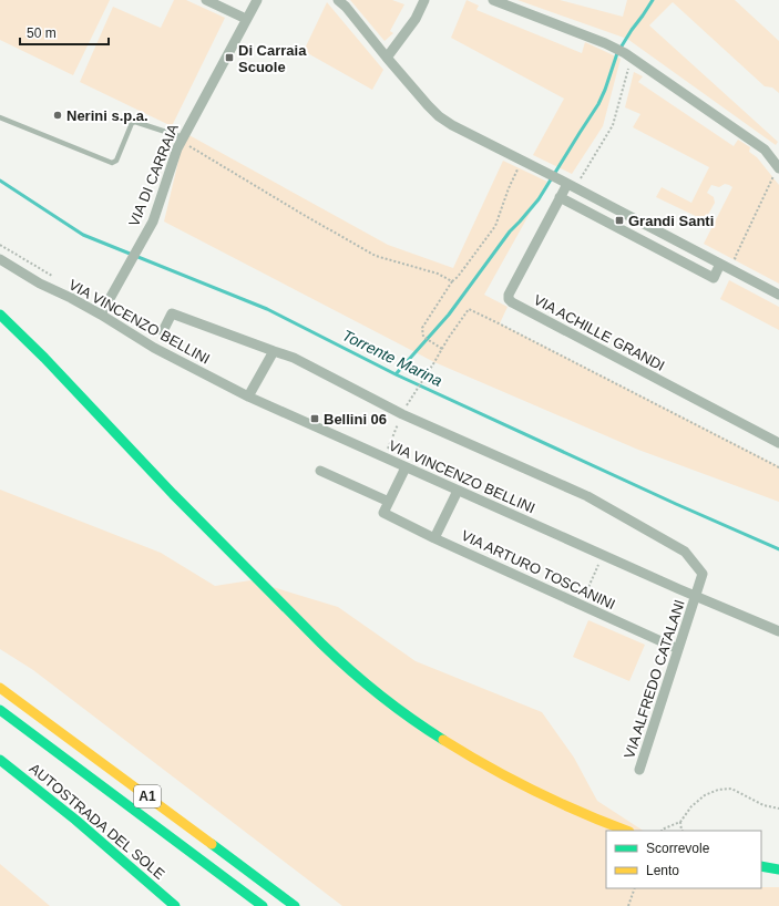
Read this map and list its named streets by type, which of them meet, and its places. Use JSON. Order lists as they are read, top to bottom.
{
  "streets": {
    "main road": ["A1", "AUTOSTRADA DEL SOLE"],
    "street": [
      "VIA DI CARRAIA",
      "VIA VINCENZO BELLINI",
      "VIA ACHILLE GRANDI",
      "VIA ARTURO TOSCANINI",
      "VIA ALFREDO CATALANI"
    ]
  },
  "crossings": [
    ["VIA DI CARRAIA", "VIA VINCENZO BELLINI"],
    ["VIA VINCENZO BELLINI", "VIA ALFREDO CATALANI"],
    ["VIA ARTURO TOSCANINI", "VIA ALFREDO CATALANI"]
  ],
  "water": ["Torrente Marina"],
  "places": {
    "transit": ["Di Carraia Scuole", "Grandi Santi", "Bellini 06"],
    "other": ["Nerini s.p.a."]
  },
  "legend": ["Scorrevole", "Lento"],
  "scale_bar": "50 m"
}
